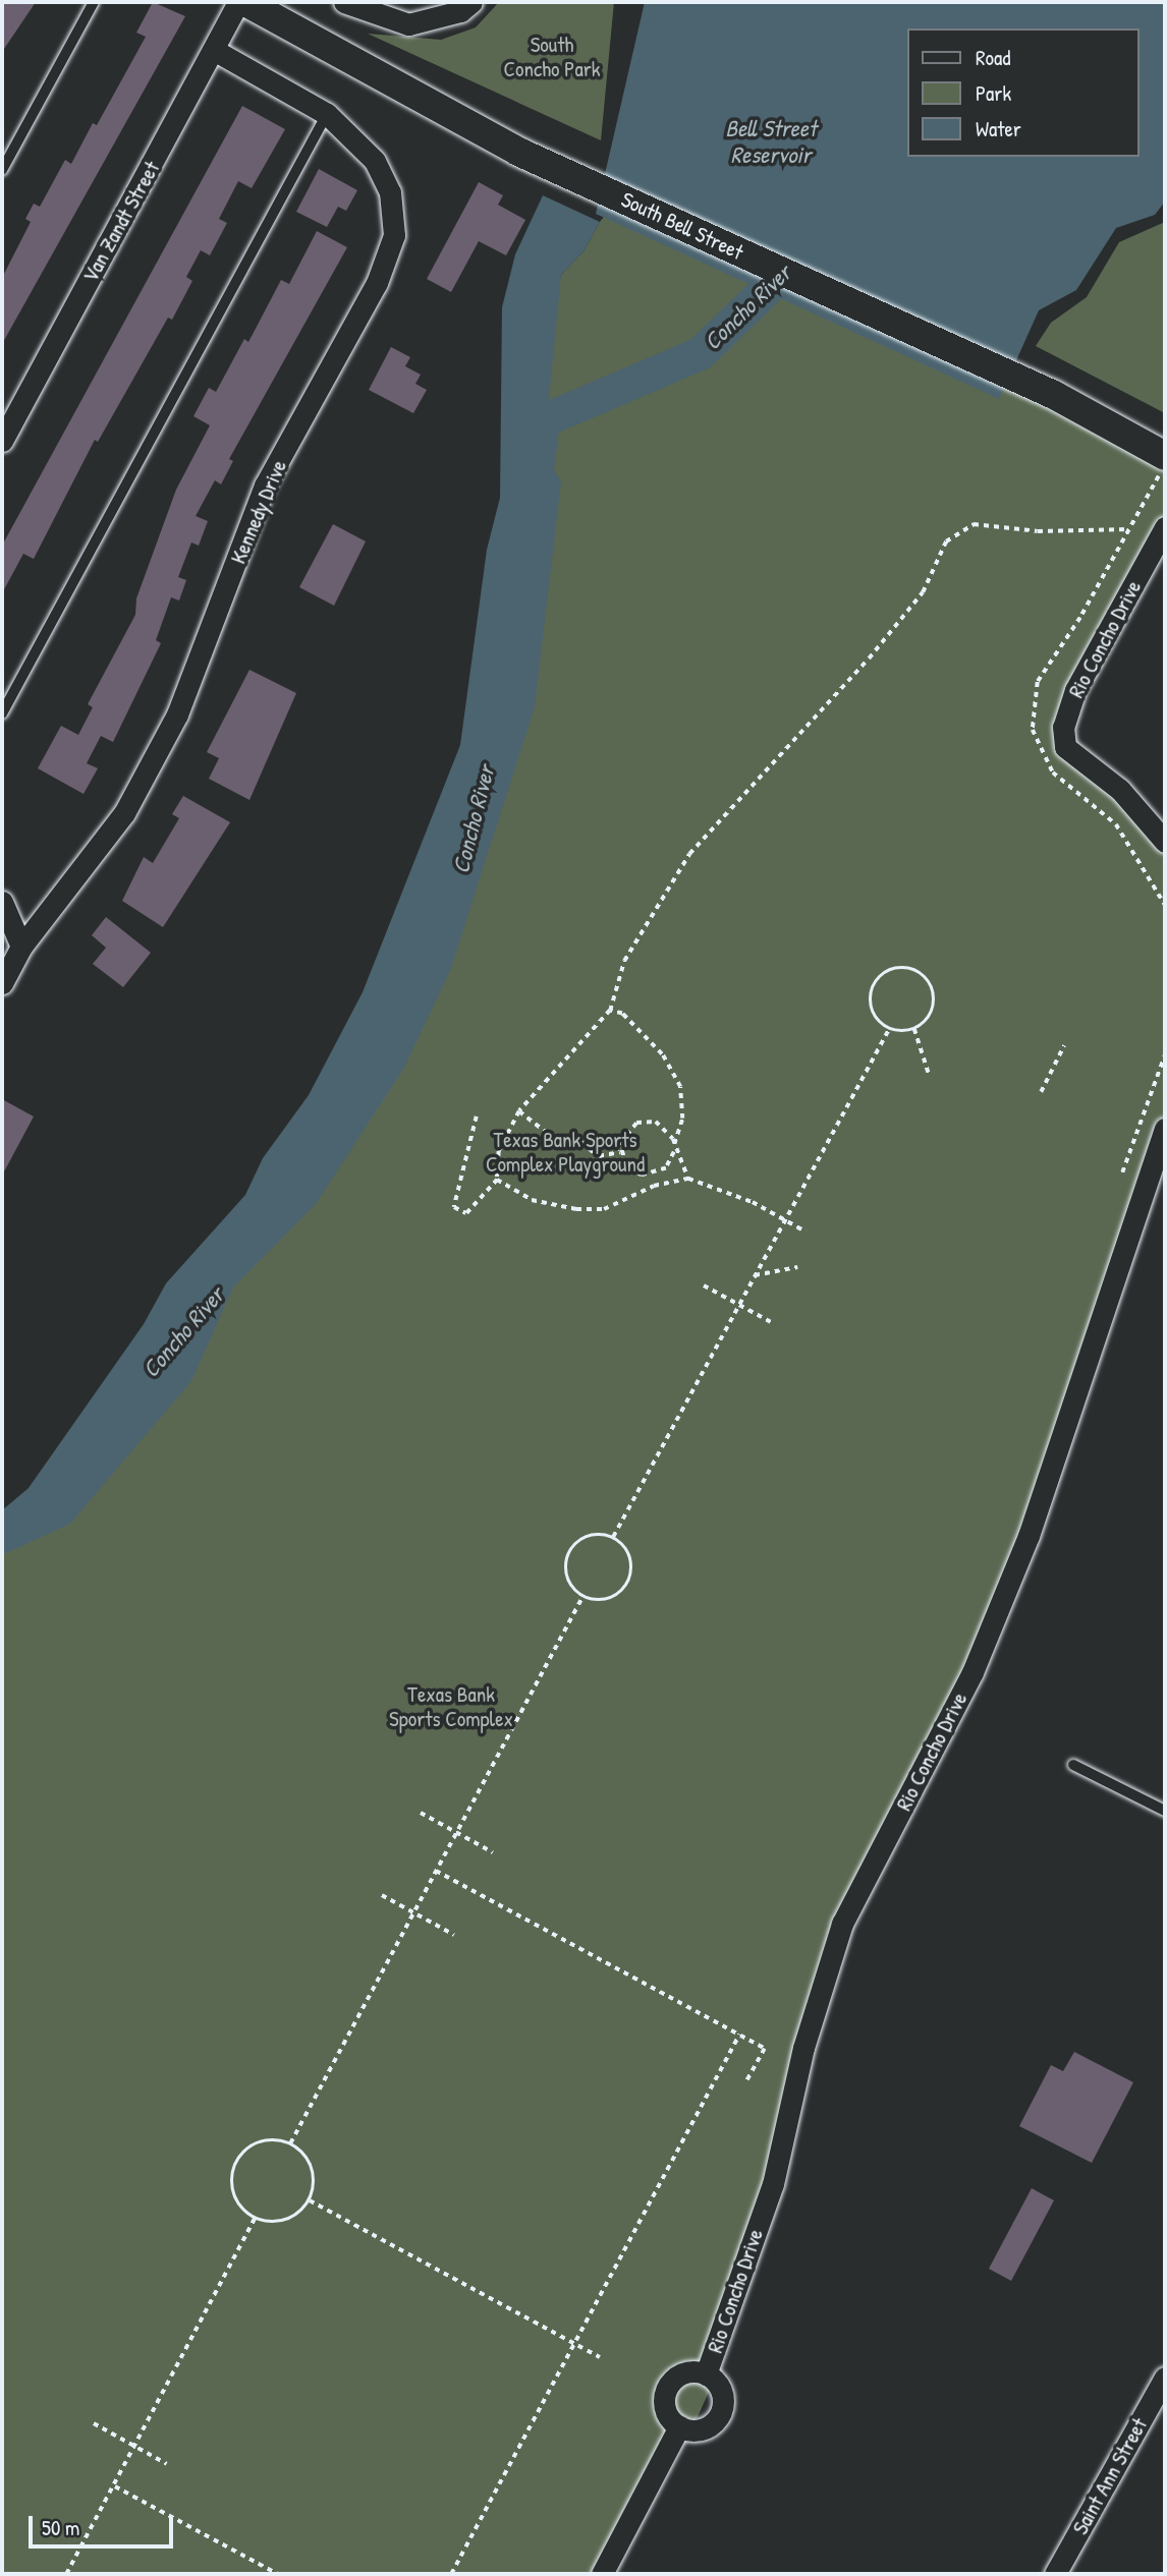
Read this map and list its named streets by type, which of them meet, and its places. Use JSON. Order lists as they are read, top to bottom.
{
  "streets": {
    "main road": ["South Bell Street"],
    "street": [
      "Van Zandt Street",
      "Kennedy Drive",
      "Rio Concho Drive",
      "Saint Ann Street"
    ]
  },
  "crossings": [
    ["Van Zandt Street", "Kennedy Drive"]
  ],
  "water": ["Bell Street Reservoir", "Concho River"],
  "parks": ["South Concho Park", "Texas Bank Sports Complex Playground", "Texas Bank Sports Complex"],
  "legend": ["Road", "Park", "Water"],
  "scale_bar": "50 m"
}
